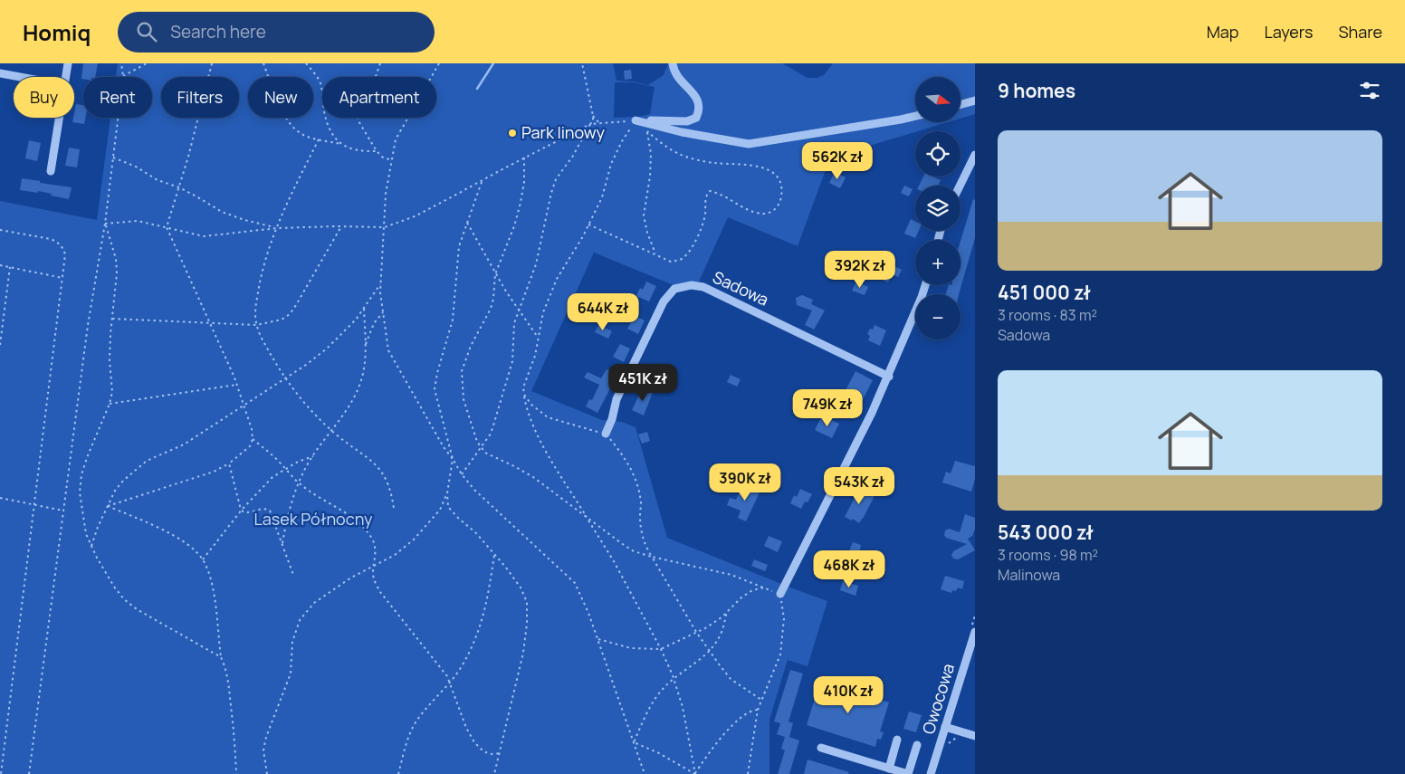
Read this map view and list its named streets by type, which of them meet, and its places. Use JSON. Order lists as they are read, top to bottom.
{
  "streets": {
    "street": ["Sadowa", "Owocowa"]
  },
  "parks": ["Lasek Północny"],
  "places": ["Park linowy"],
  "north": "right",
  "page": {
    "header": "Homiq",
    "search": "Search here",
    "nav": ["Map", "Layers", "Share"],
    "heading": "9 homes",
    "map_buttons": ["+", "−"],
    "chip": [
      "Buy",
      "Rent",
      "Filters",
      "New",
      "Apartment"
    ],
    "list": [
      {
        "name": "451 000 zł",
        "note": "3 rooms · 83 m² · Sadowa"
      },
      {
        "name": "543 000 zł",
        "note": "3 rooms · 98 m² · Malinowa"
      }
    ],
    "price": [
      "562K zł",
      "392K zł",
      "644K zł",
      "451K zł",
      "749K zł",
      "390K zł",
      "543K zł",
      "468K zł",
      "410K zł"
    ]
  }
}
